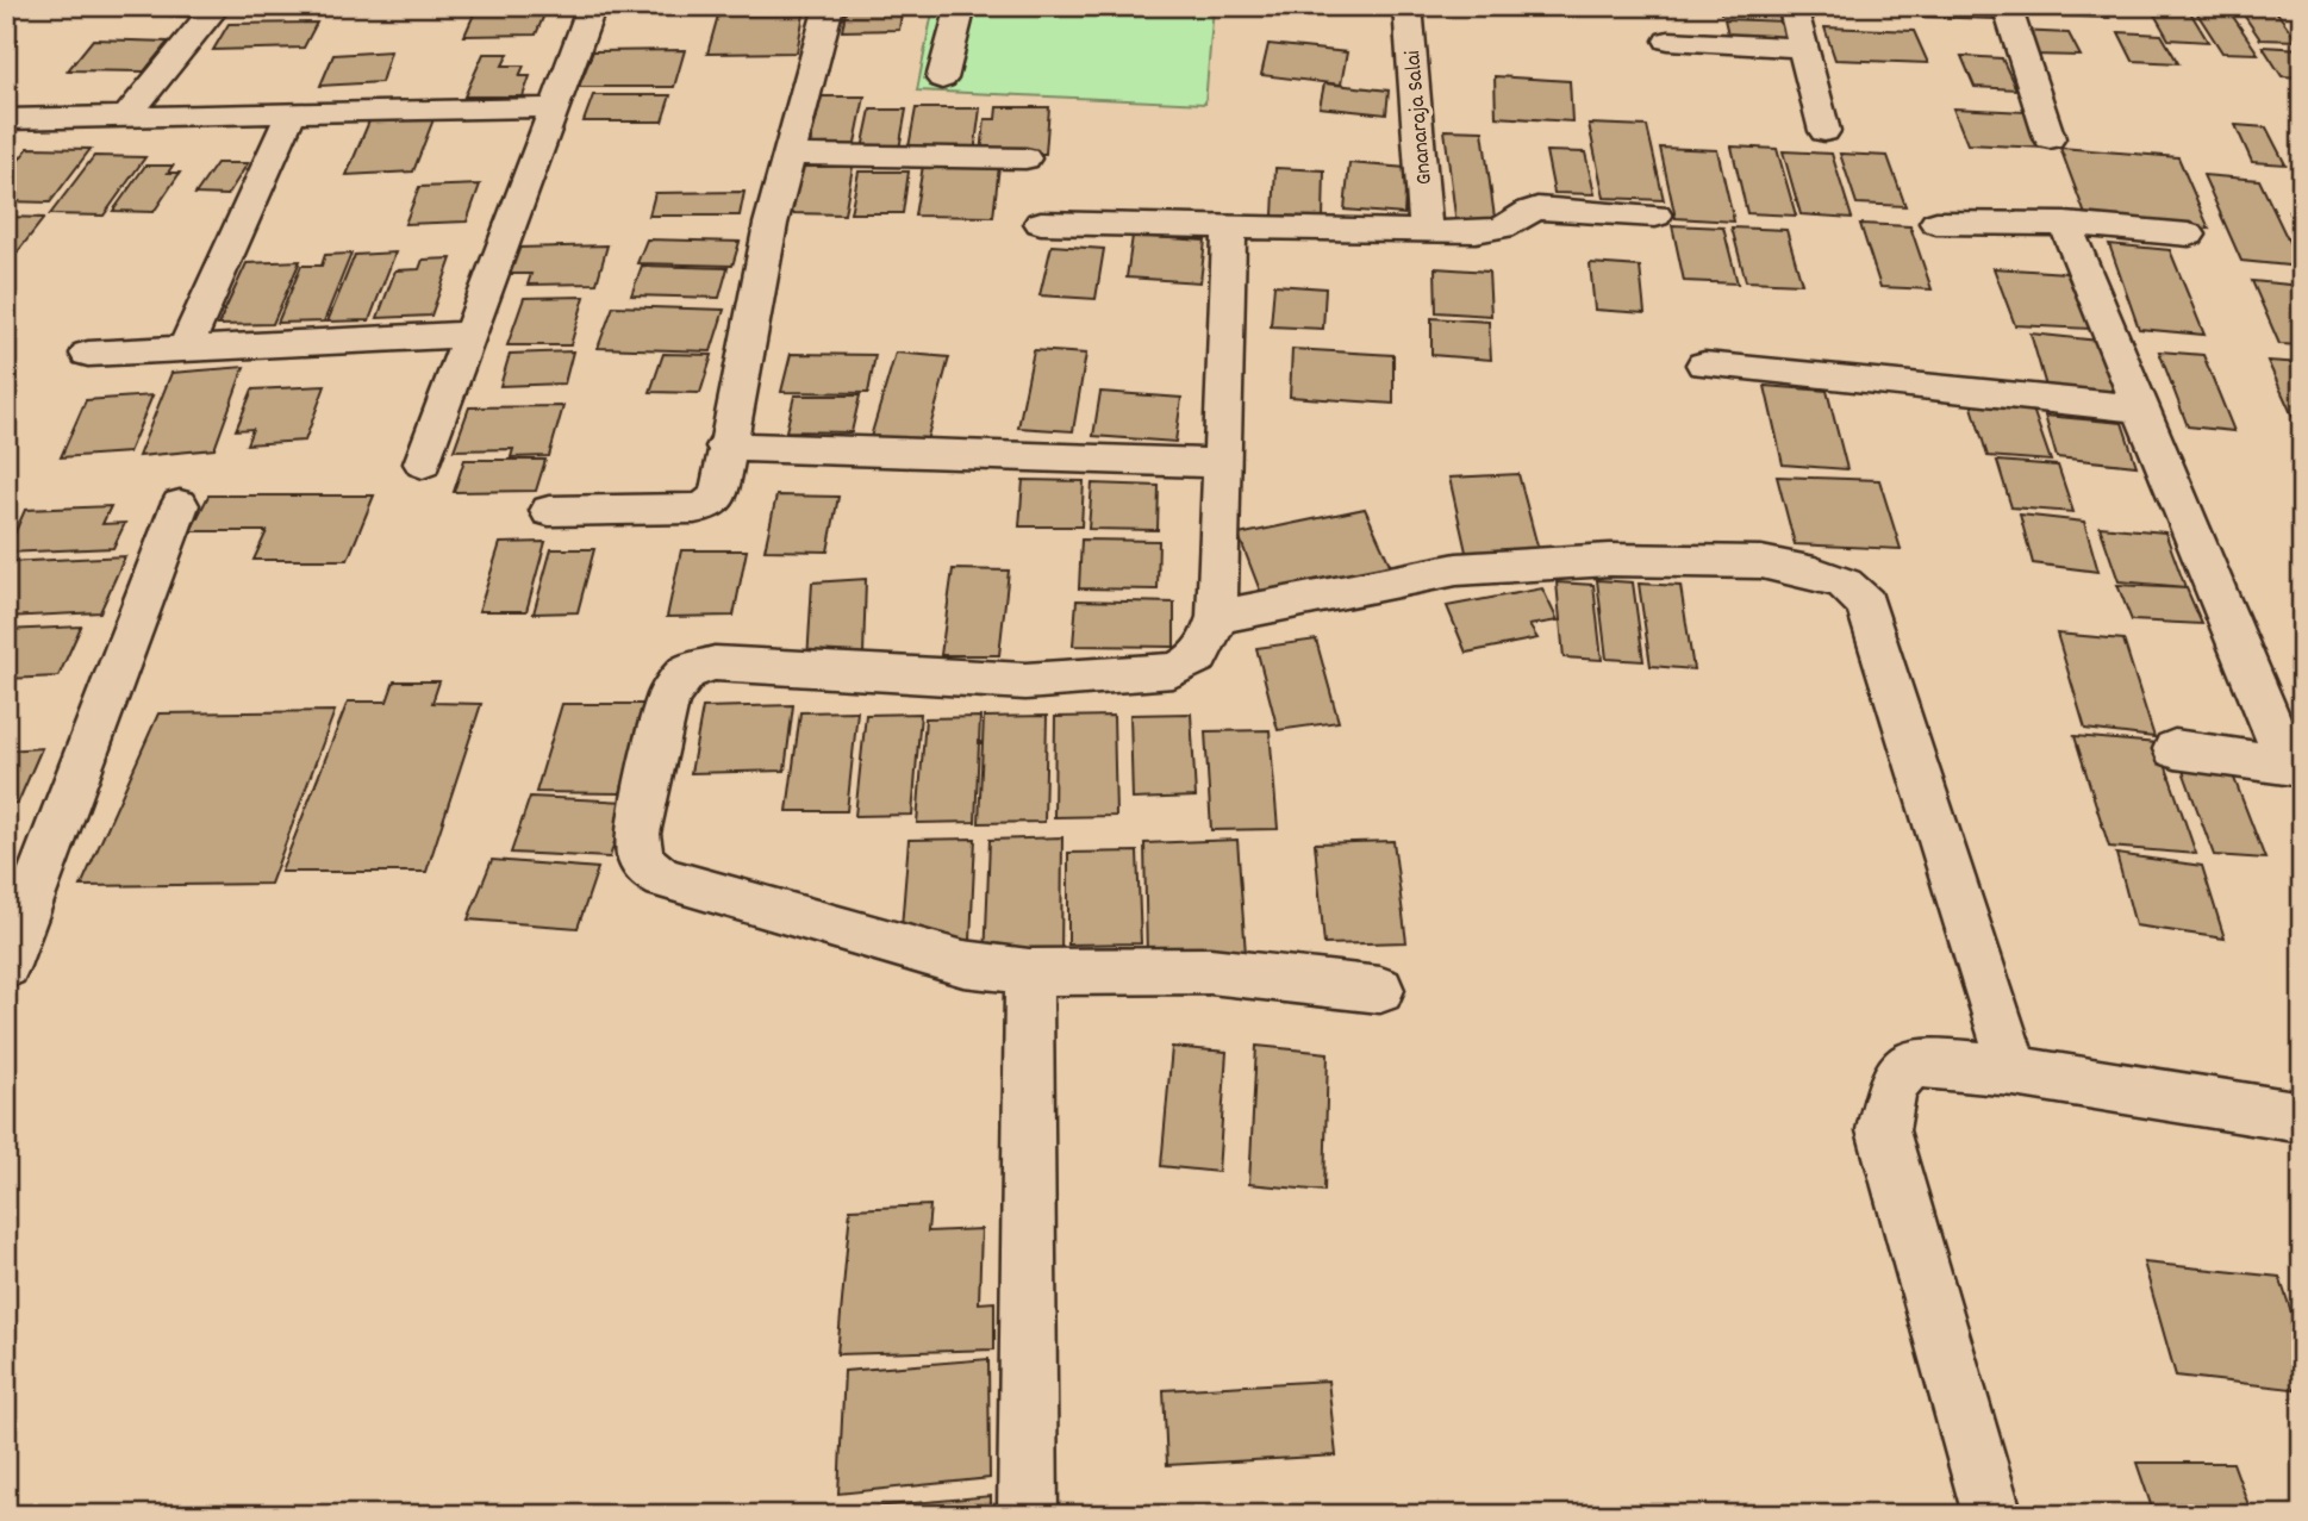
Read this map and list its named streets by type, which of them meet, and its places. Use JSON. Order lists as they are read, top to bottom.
{
  "streets": {
    "street": ["Gnanaraja Salai"]
  }
}
